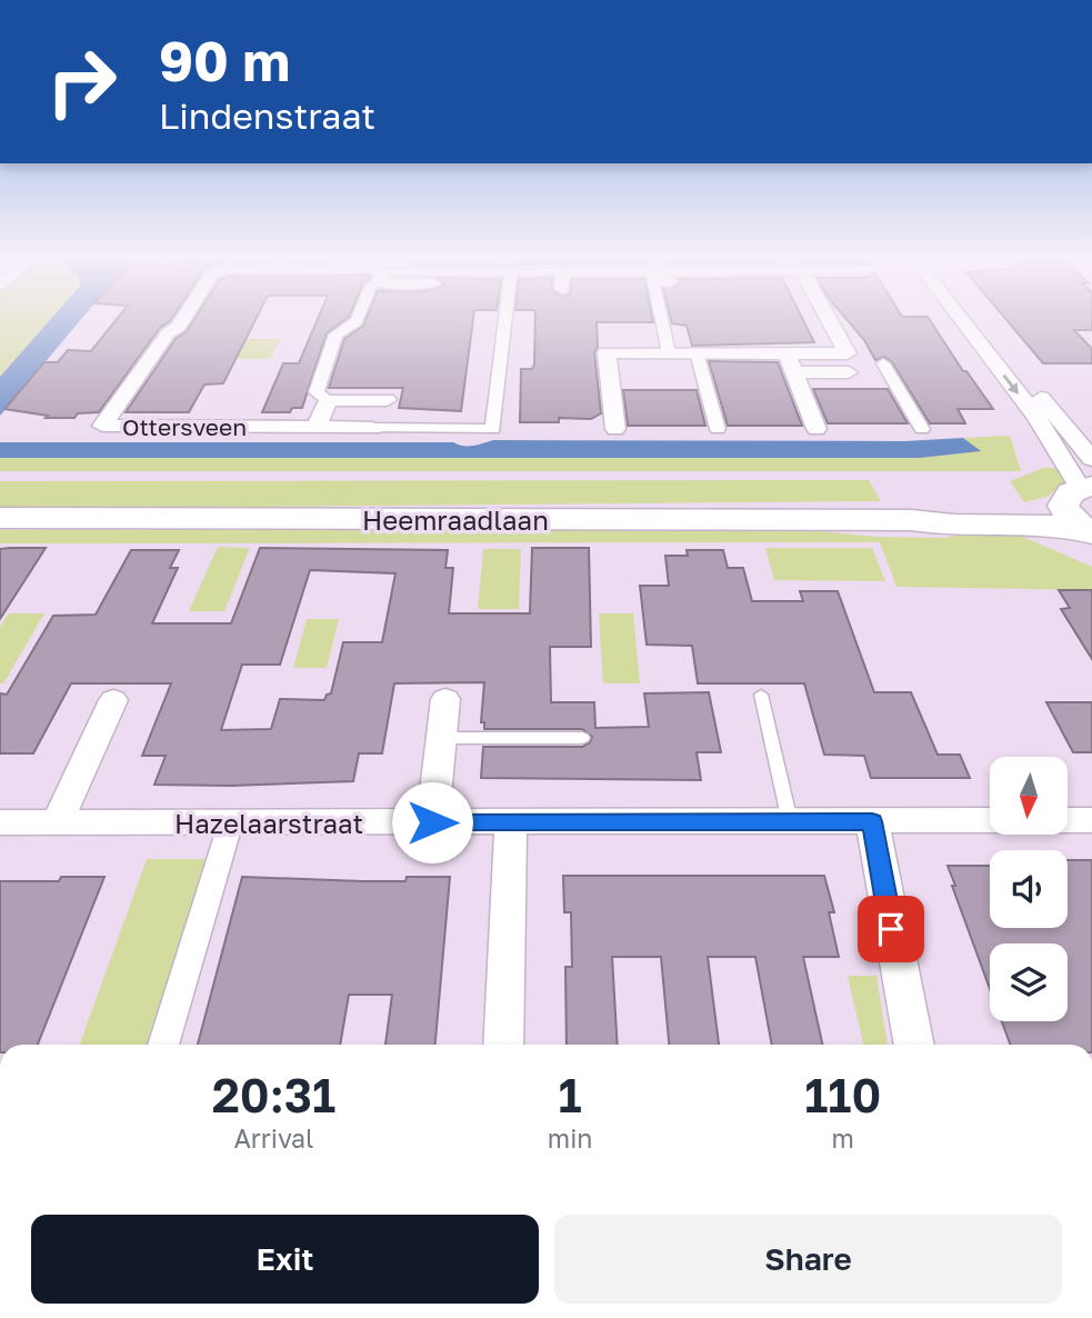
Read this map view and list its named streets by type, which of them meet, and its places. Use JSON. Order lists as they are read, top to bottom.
{
  "streets": {
    "main road": ["Heemraadlaan"],
    "street": ["Ottersveen", "Hazelaarstraat"]
  },
  "north": "bottom",
  "page": {
    "turn": ["90 m", "Lindenstraat"],
    "eta": [
      "20:31",
      "Arrival",
      "1",
      "min",
      "110",
      "m"
    ],
    "buttons": ["Exit", "Share"]
  }
}
